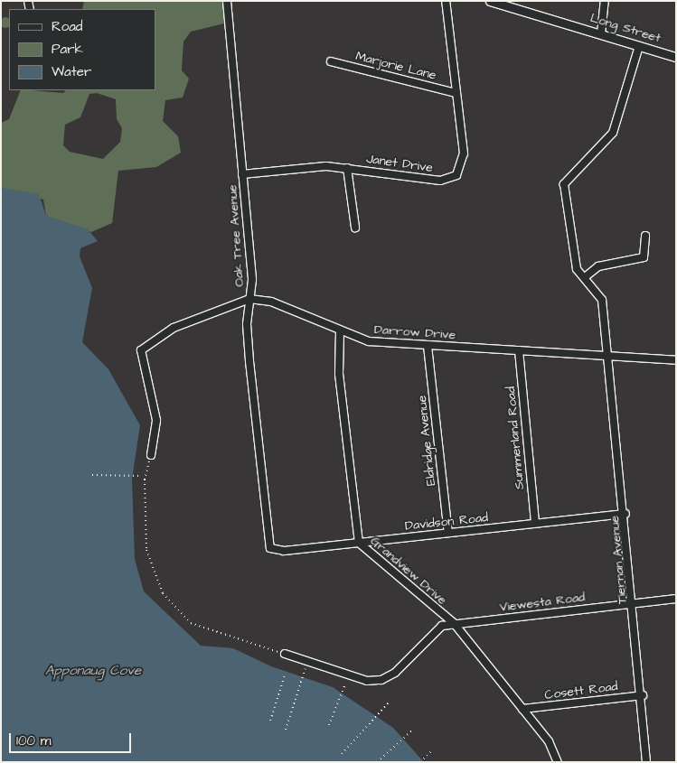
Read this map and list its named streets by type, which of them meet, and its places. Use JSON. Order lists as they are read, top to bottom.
{
  "streets": {
    "street": [
      "Long Street",
      "Marjorie Lane",
      "Janet Drive",
      "Oak Tree Avenue",
      "Darrow Drive",
      "Summerland Road",
      "Eldridge Avenue",
      "Davidson Road",
      "Tiernan Avenue",
      "Grandview Drive",
      "Viewesta Road",
      "Cosett Road"
    ]
  },
  "crossings": [
    ["Long Street", "Tiernan Avenue"],
    ["Marjorie Lane", "Janet Drive"],
    ["Janet Drive", "Oak Tree Avenue"],
    ["Oak Tree Avenue", "Darrow Drive"],
    ["Oak Tree Avenue", "Davidson Road"],
    ["Darrow Drive", "Summerland Road"],
    ["Darrow Drive", "Eldridge Avenue"],
    ["Darrow Drive", "Tiernan Avenue"],
    ["Darrow Drive", "Grandview Drive"],
    ["Summerland Road", "Davidson Road"],
    ["Eldridge Avenue", "Davidson Road"],
    ["Davidson Road", "Tiernan Avenue"],
    ["Davidson Road", "Grandview Drive"],
    ["Tiernan Avenue", "Viewesta Road"],
    ["Tiernan Avenue", "Cosett Road"],
    ["Grandview Drive", "Viewesta Road"],
    ["Grandview Drive", "Cosett Road"]
  ],
  "water": ["Apponaug Cove"],
  "legend": ["Road", "Park", "Water"],
  "scale_bar": "100 m"
}
